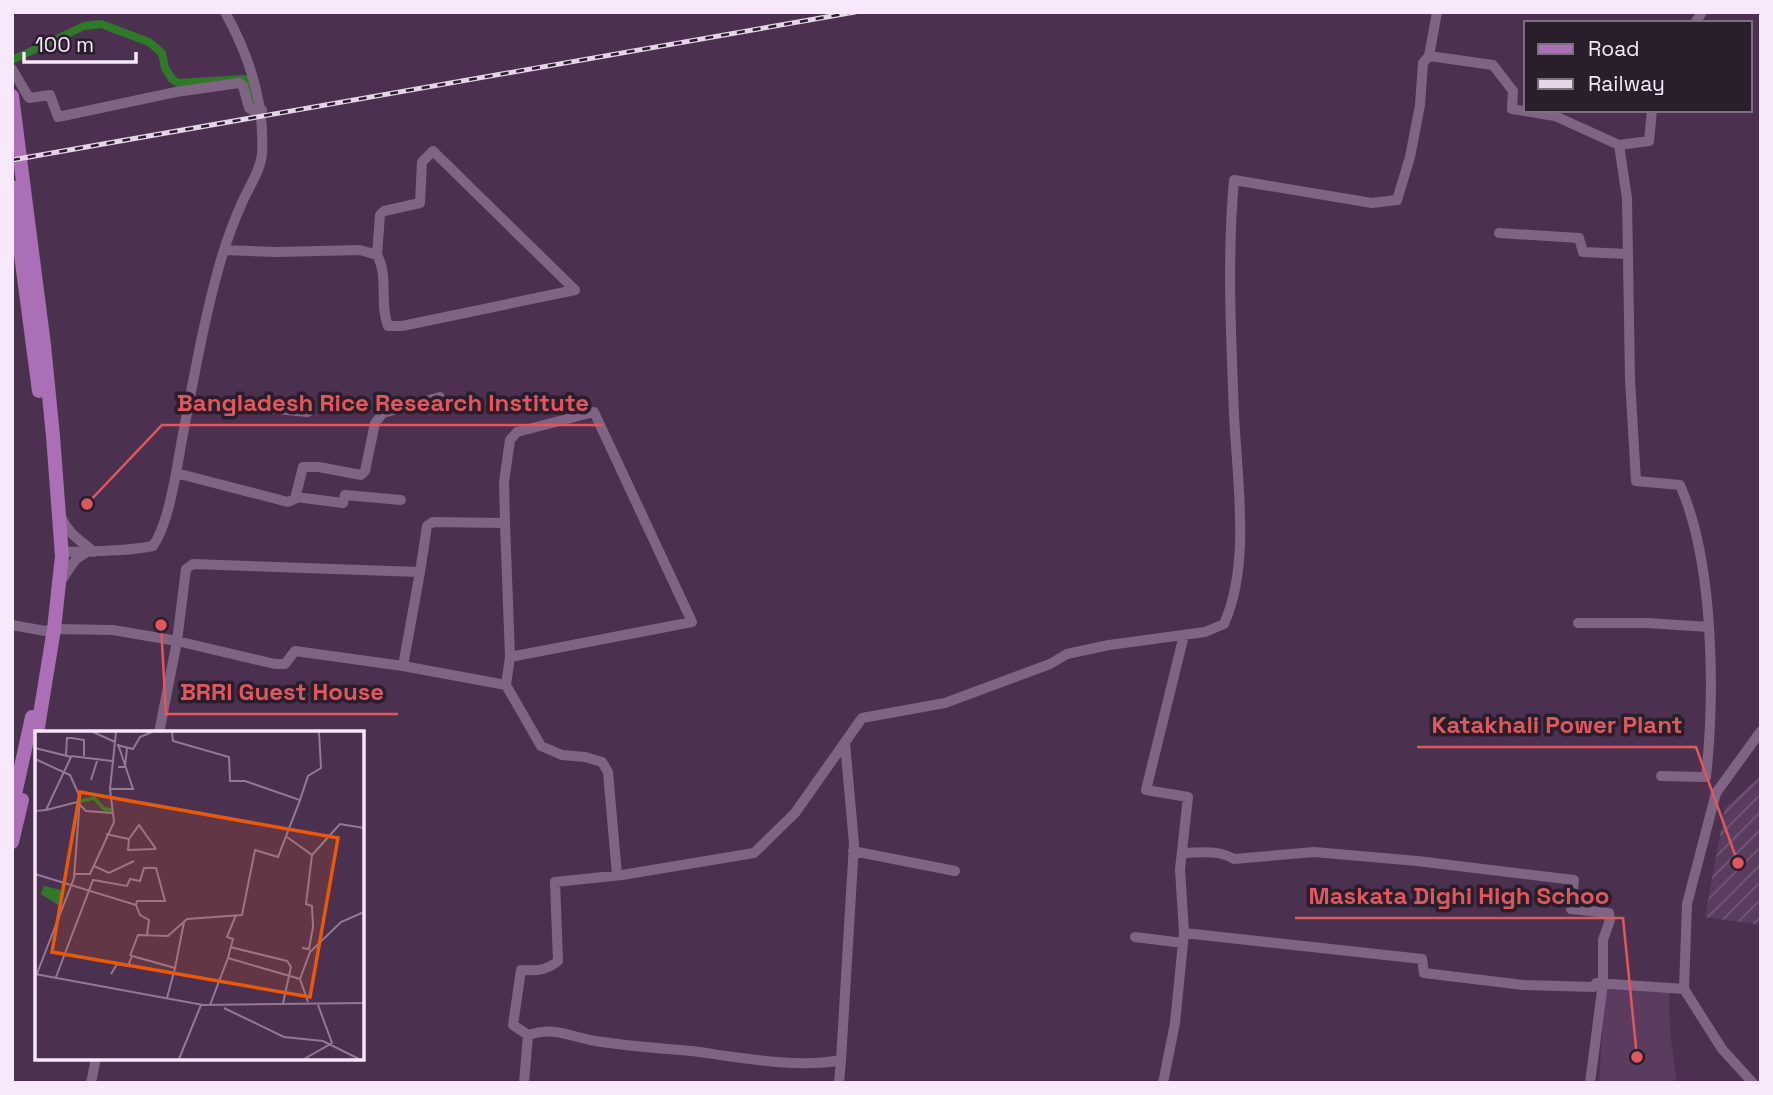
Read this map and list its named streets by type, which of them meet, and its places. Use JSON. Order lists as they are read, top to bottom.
{
  "places": [
    "Bangladesh Rice Research Institute",
    "BRRI Guest House",
    "Katakhali Power Plant",
    "Maskata Dighi High Schoo"
  ],
  "legend": ["Road", "Railway"],
  "scale_bar": "100 m"
}
